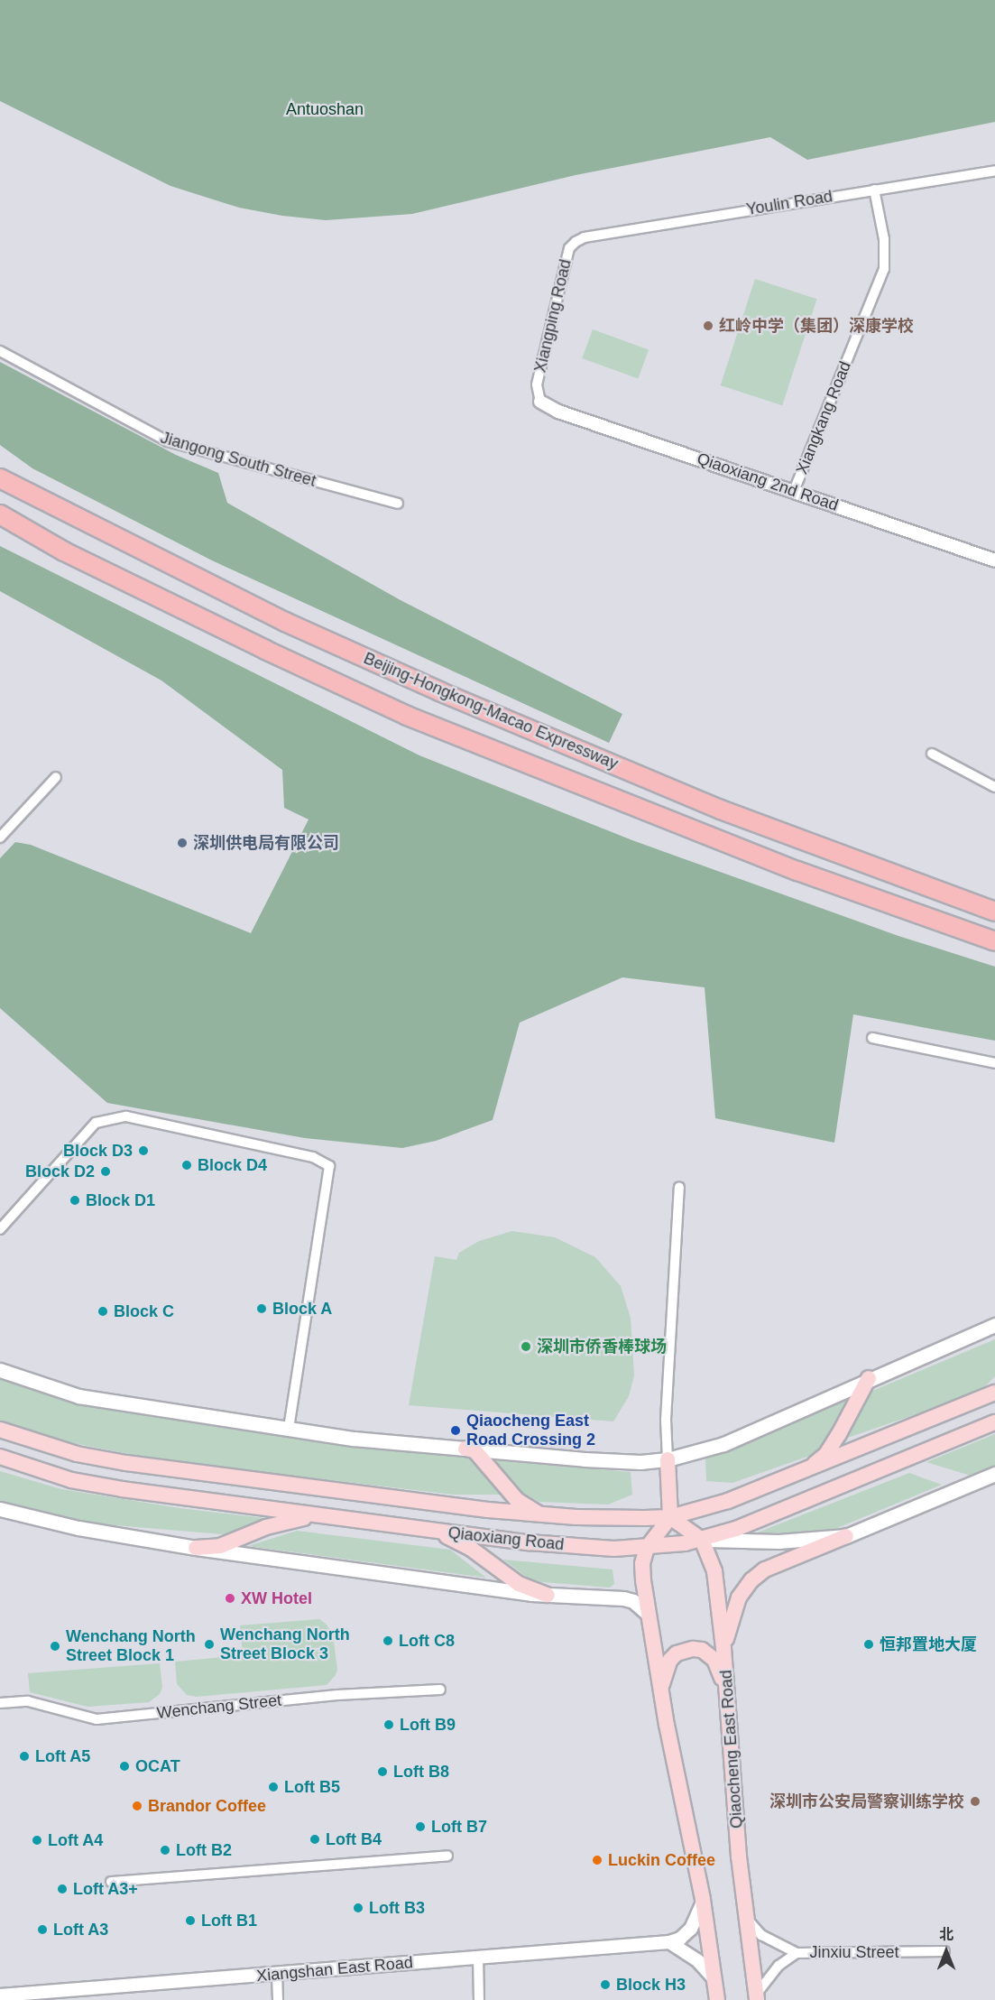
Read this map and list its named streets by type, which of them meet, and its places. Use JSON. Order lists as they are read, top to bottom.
{
  "streets": {
    "highway": ["Beijing-Hongkong-Macao Expressway"],
    "main road": ["Qiaoxiang Road", "Qiaocheng East Road"],
    "street": [
      "Youlin Road",
      "Xiangping Road",
      "Xiangkang Road",
      "Jiangong South Street",
      "Qiaoxiang 2nd Road",
      "Wenchang Street",
      "Jinxiu Street",
      "Xiangshan East Road"
    ]
  },
  "crossings": [
    ["Youlin Road", "Xiangping Road"],
    ["Youlin Road", "Xiangkang Road"],
    ["Xiangping Road", "Qiaoxiang 2nd Road"],
    ["Xiangkang Road", "Qiaoxiang 2nd Road"],
    ["Qiaoxiang Road", "Qiaocheng East Road"],
    ["Qiaocheng East Road", "Jinxiu Street"]
  ],
  "parks": ["Antuoshan"],
  "places": [
    "红岭中学（集团）深康学校",
    "深圳供电局有限公司",
    "Block D3",
    "Block D4",
    "Block D2",
    "Block D1",
    "Block A",
    "Block C",
    "深圳市侨香棒球场",
    "Qiaocheng East Road Crossing 2",
    "XW Hotel",
    "Loft C8",
    "Wenchang North Street Block 3",
    "恒邦置地大厦",
    "Wenchang North Street Block 1",
    "Loft B9",
    "Loft A5",
    "OCAT",
    "Loft B8",
    "Loft B5",
    "深圳市公安局警察训练学校",
    "Brandor Coffee",
    "Loft B7",
    "Loft B4",
    "Loft A4",
    "Loft B2",
    "Luckin Coffee",
    "Loft A3+",
    "Loft B3",
    "Loft B1",
    "Loft A3",
    "Block H3"
  ],
  "north": "top"
}
